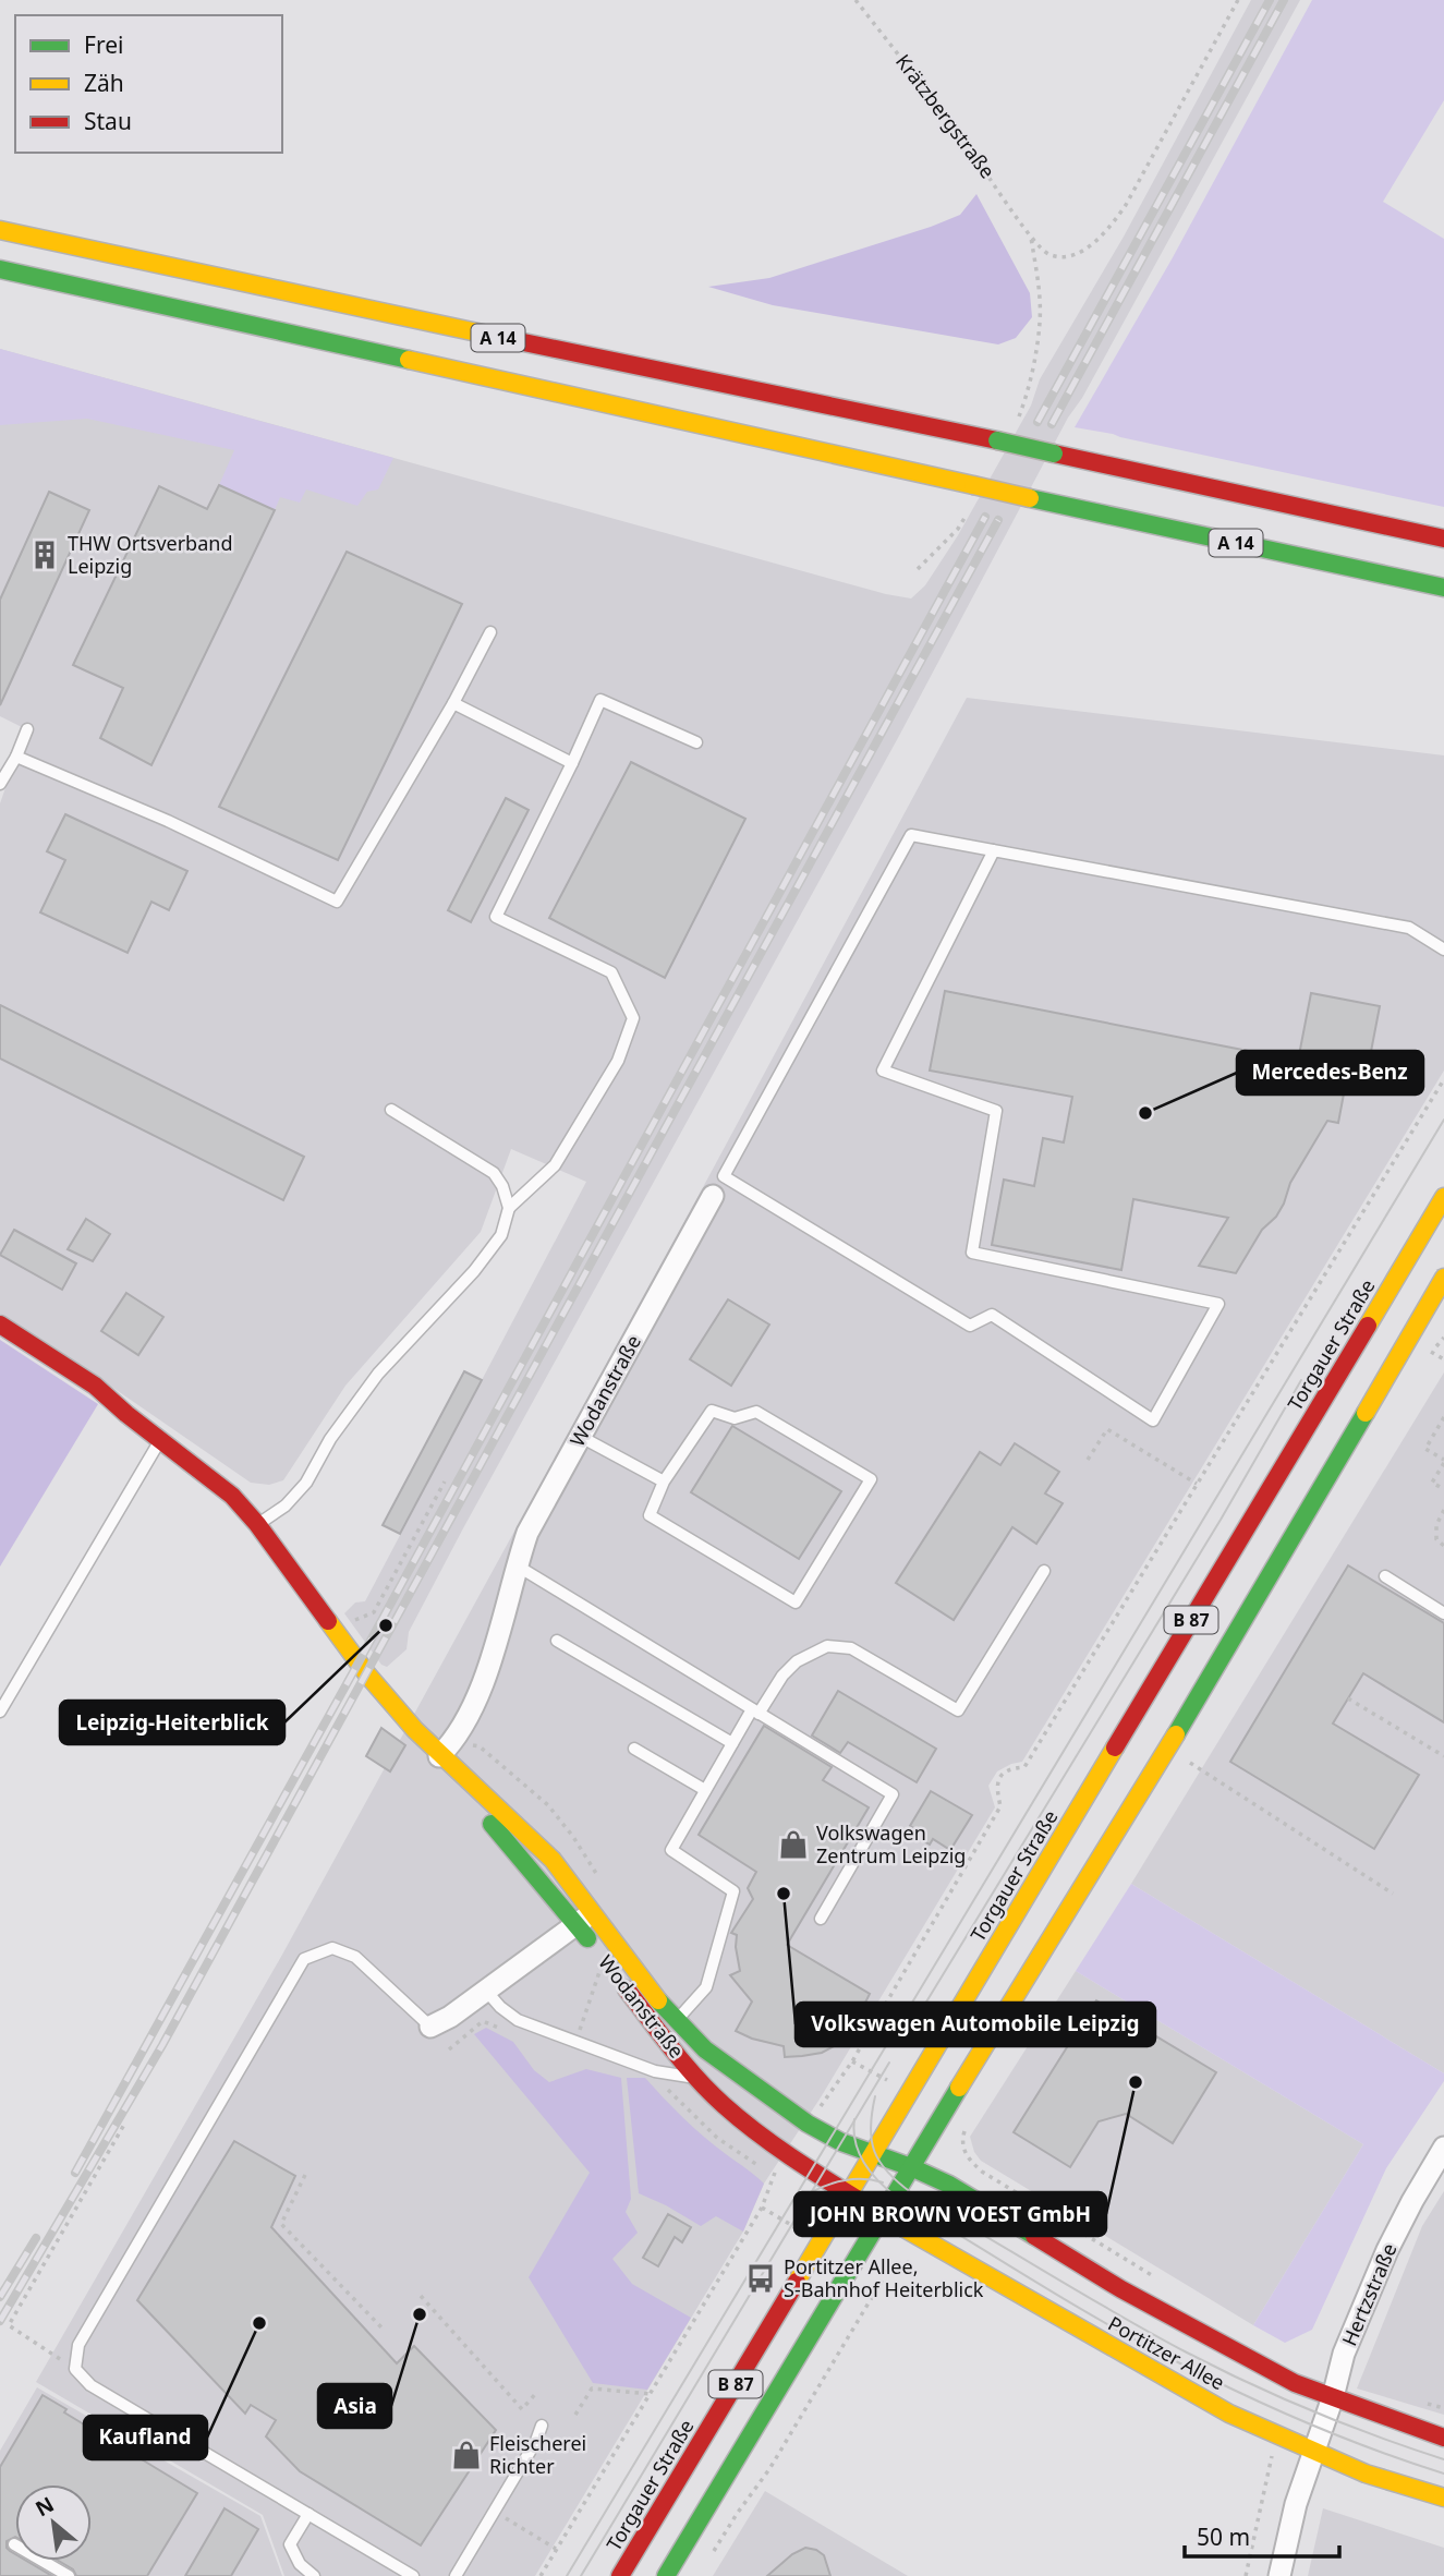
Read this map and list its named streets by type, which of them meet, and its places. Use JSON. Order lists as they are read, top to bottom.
{
  "streets": {
    "main road": [
      "A 14",
      "Torgauer Straße",
      "Wodanstraße",
      "B 87",
      "Portitzer Allee"
    ],
    "street": ["Hertzstraße"],
    "path": ["Krätzbergstraße"]
  },
  "crossings": [
    ["Torgauer Straße", "Wodanstraße"],
    ["Wodanstraße", "B 87"],
    ["Wodanstraße", "Portitzer Allee"],
    ["B 87", "Portitzer Allee"],
    ["Hertzstraße", "Portitzer Allee"]
  ],
  "places": {
    "building": ["THW Ortsverband Leipzig"],
    "other": [
      "Mercedes-Benz",
      "Leipzig-Heiterblick",
      "Volkswagen Automobile Leipzig",
      "JOHN BROWN VOEST GmbH",
      "Asia",
      "Kaufland"
    ],
    "shop": ["Volkswagen Zentrum Leipzig", "Fleischerei Richter"],
    "bus stop": ["Portitzer Allee, S-Bahnhof Heiterblick"]
  },
  "legend": ["Frei", "Zäh", "Stau"],
  "scale_bar": "50 m",
  "north": "top left"
}
